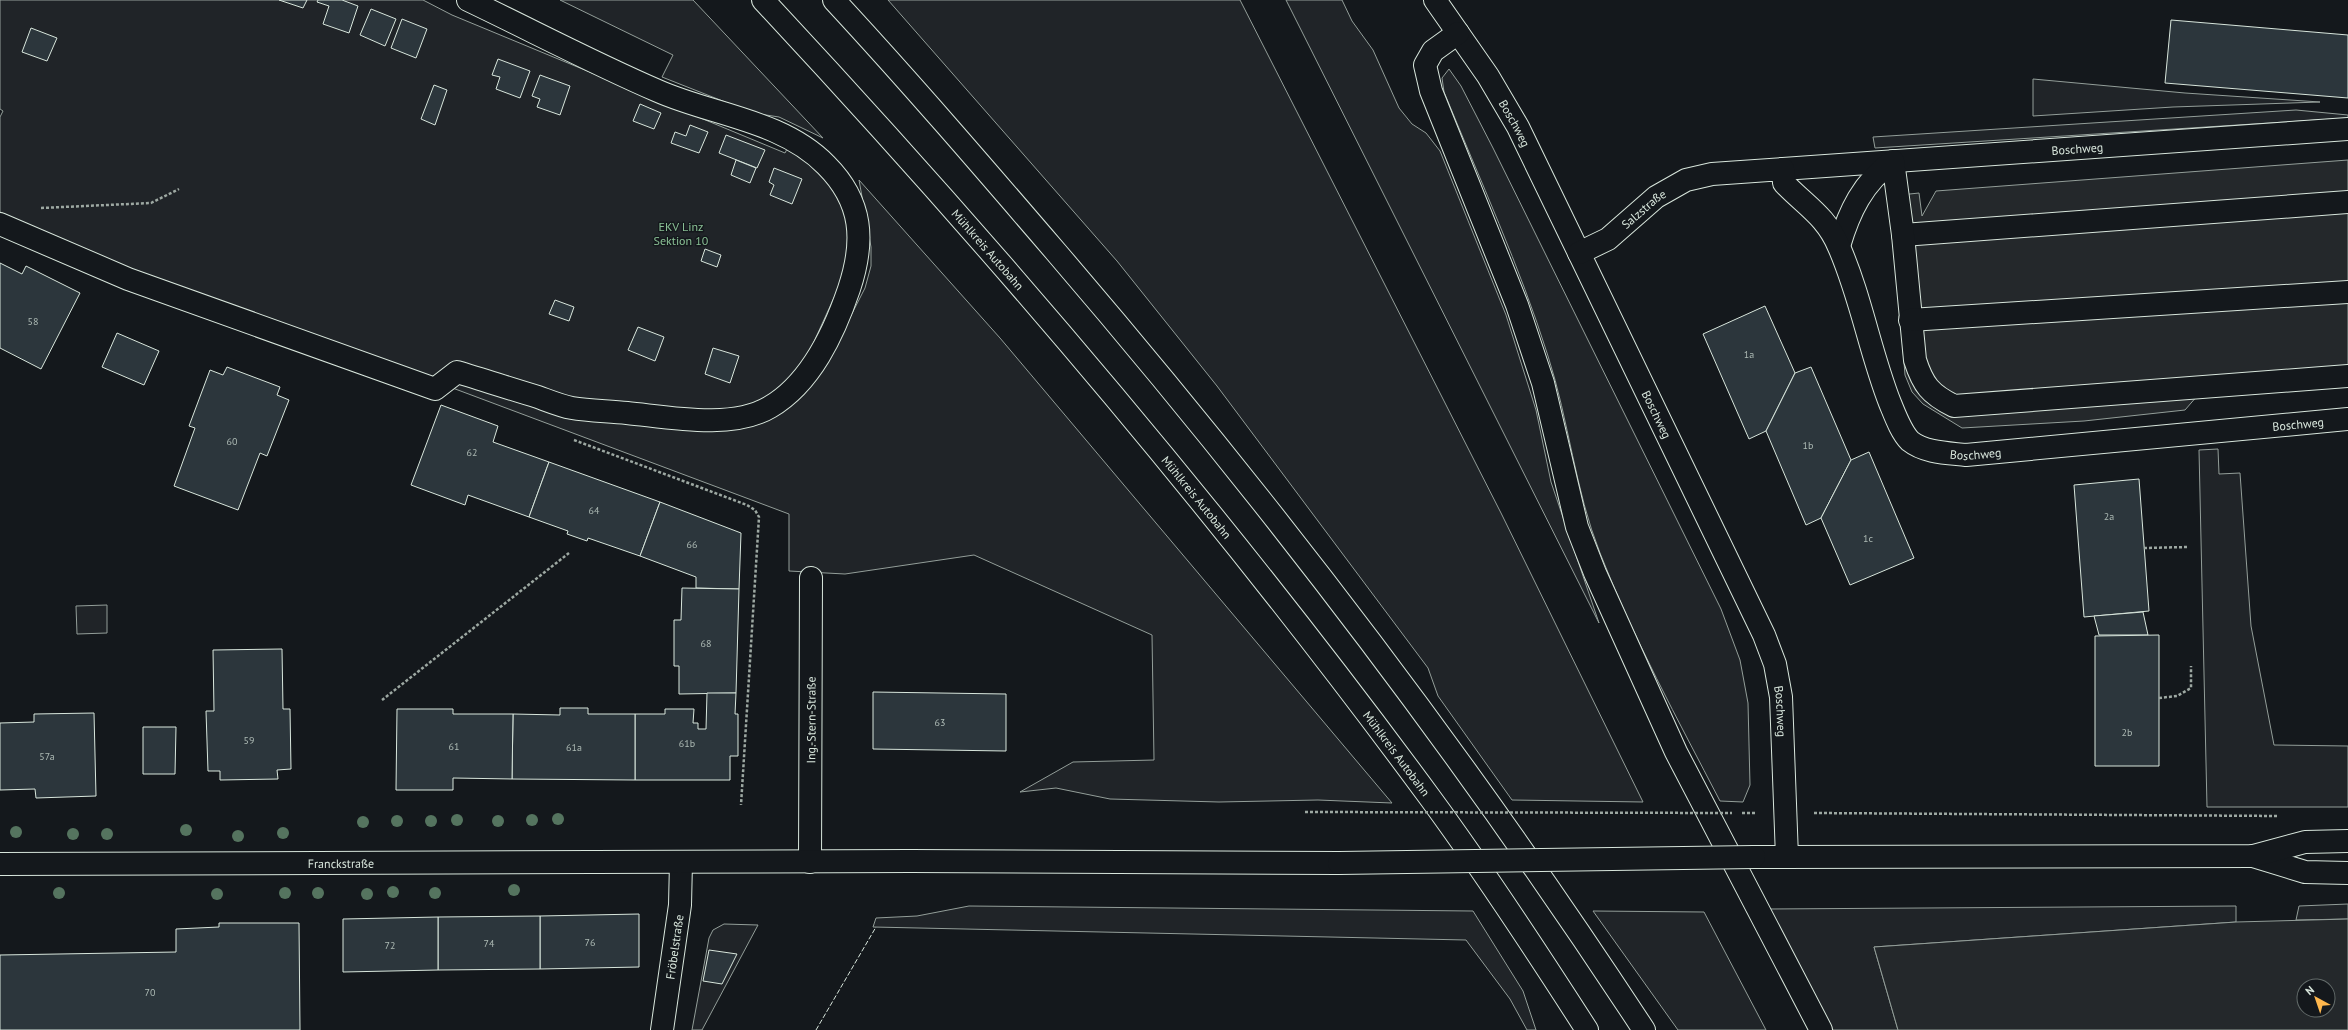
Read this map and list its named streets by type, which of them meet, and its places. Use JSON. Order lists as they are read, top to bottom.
{
  "streets": {
    "main road": [
      "Boschweg",
      "Salzstraße",
      "Mühlkreis Autobahn",
      "Ing.-Stern-Straße",
      "Franckstraße",
      "Fröbelstraße"
    ]
  },
  "crossings": [
    ["Boschweg", "Salzstraße"],
    ["Boschweg", "Franckstraße"],
    ["Ing.-Stern-Straße", "Franckstraße"],
    ["Franckstraße", "Fröbelstraße"]
  ],
  "parks": ["EKV Linz Sektion 10"],
  "house_numbers": [
    "58",
    "1a",
    "60",
    "1b",
    "62",
    "64",
    "2a",
    "1c",
    "66",
    "68",
    "63",
    "2b",
    "59",
    "61b",
    "61",
    "61a",
    "57a",
    "76",
    "74",
    "72",
    "70"
  ],
  "north": "top left"
}
